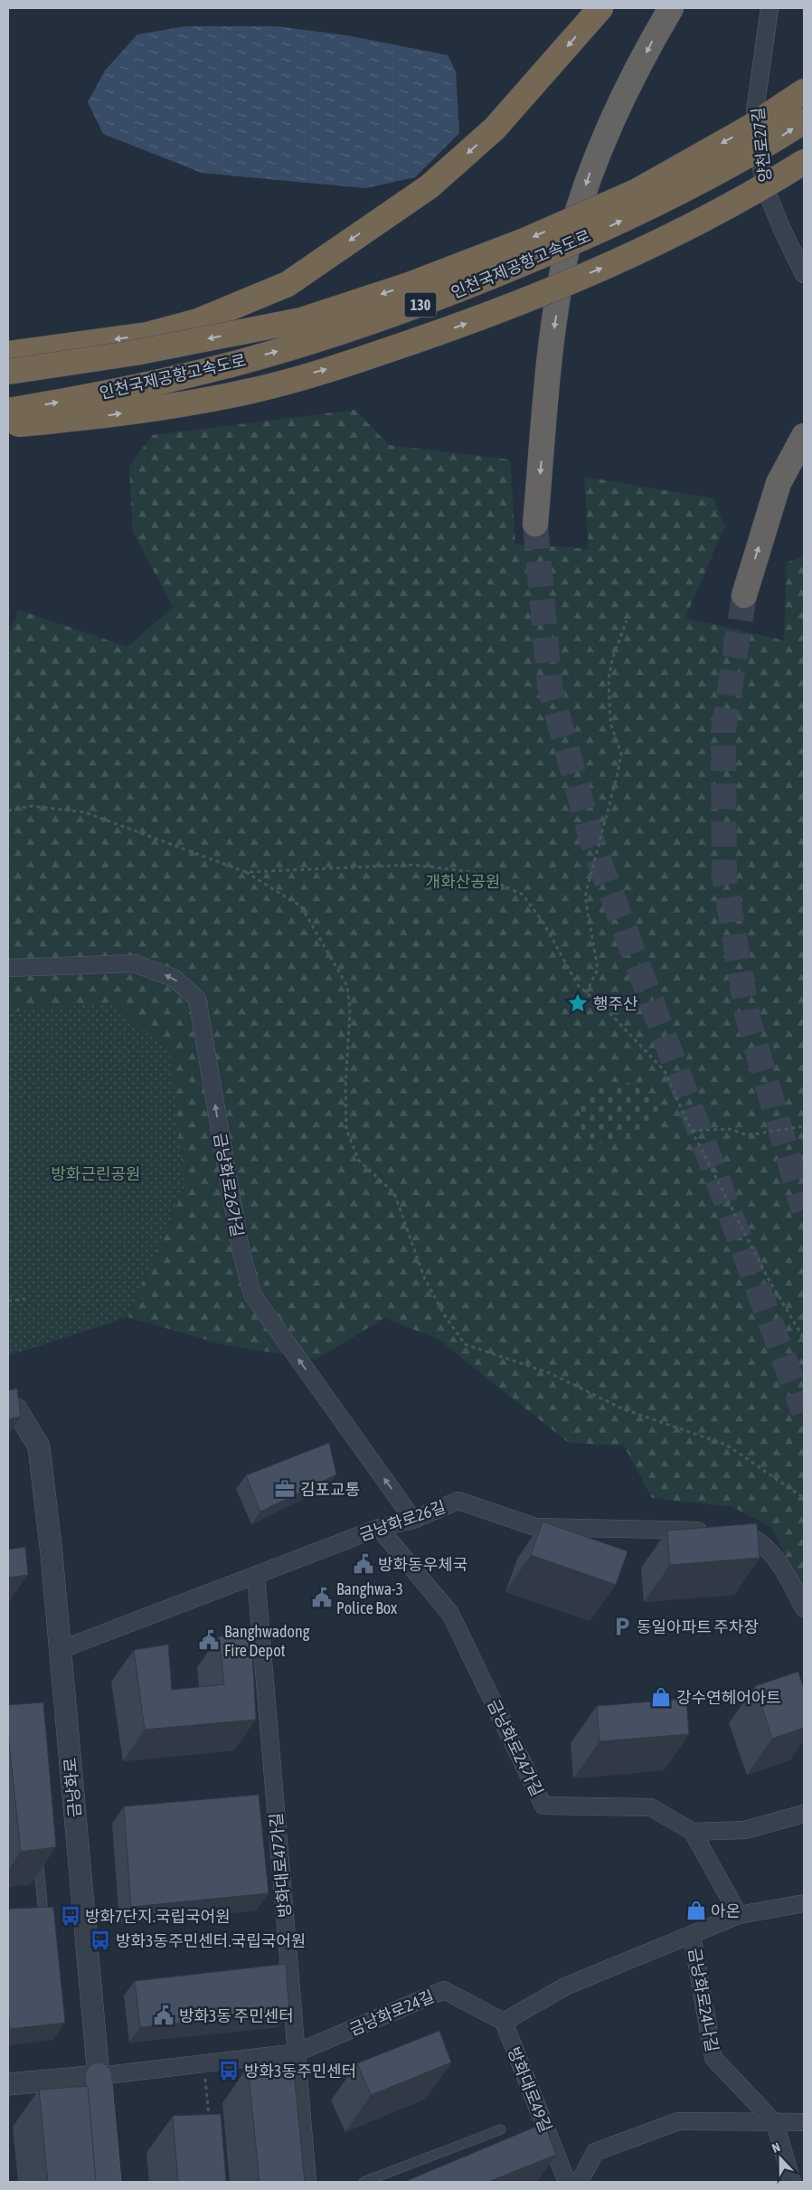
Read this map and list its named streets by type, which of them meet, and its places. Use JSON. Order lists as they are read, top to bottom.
{
  "streets": {
    "highway": ["인천국제공항고속도로", "130"],
    "main road": ["금낭화로"],
    "street": [
      "양천로27길",
      "금낭화로26가길",
      "금낭화로26길",
      "금낭화로24가길",
      "방화대로47가길",
      "금낭화로24나길",
      "금낭화로24길",
      "방화대로49길"
    ]
  },
  "crossings": [
    ["금낭화로26가길", "금낭화로26길"],
    ["금낭화로26길", "금낭화로24가길"],
    ["금낭화로26길", "금낭화로"],
    ["금낭화로26길", "방화대로47가길"],
    ["금낭화로", "금낭화로24길"],
    ["방화대로47가길", "금낭화로24길"],
    ["금낭화로24길", "방화대로49길"]
  ],
  "one_way": ["금낭화로26가길"],
  "parks": ["개화산공원", "방화근린공원"],
  "places": {
    "place": ["행주산"],
    "office": ["김포교통"],
    "public building": [
      "방화동우체국",
      "Banghwa-3 Police Box",
      "Banghwadong Fire Depot",
      "방화3동 주민센터"
    ],
    "parking": ["동일아파트 주차장"],
    "shop": ["강수연헤어아트", "아온"],
    "bus stop": ["방화7단지.국립국어원", "방화3동주민센터.국립국어원", "방화3동주민센터"]
  },
  "north": "top"
}
